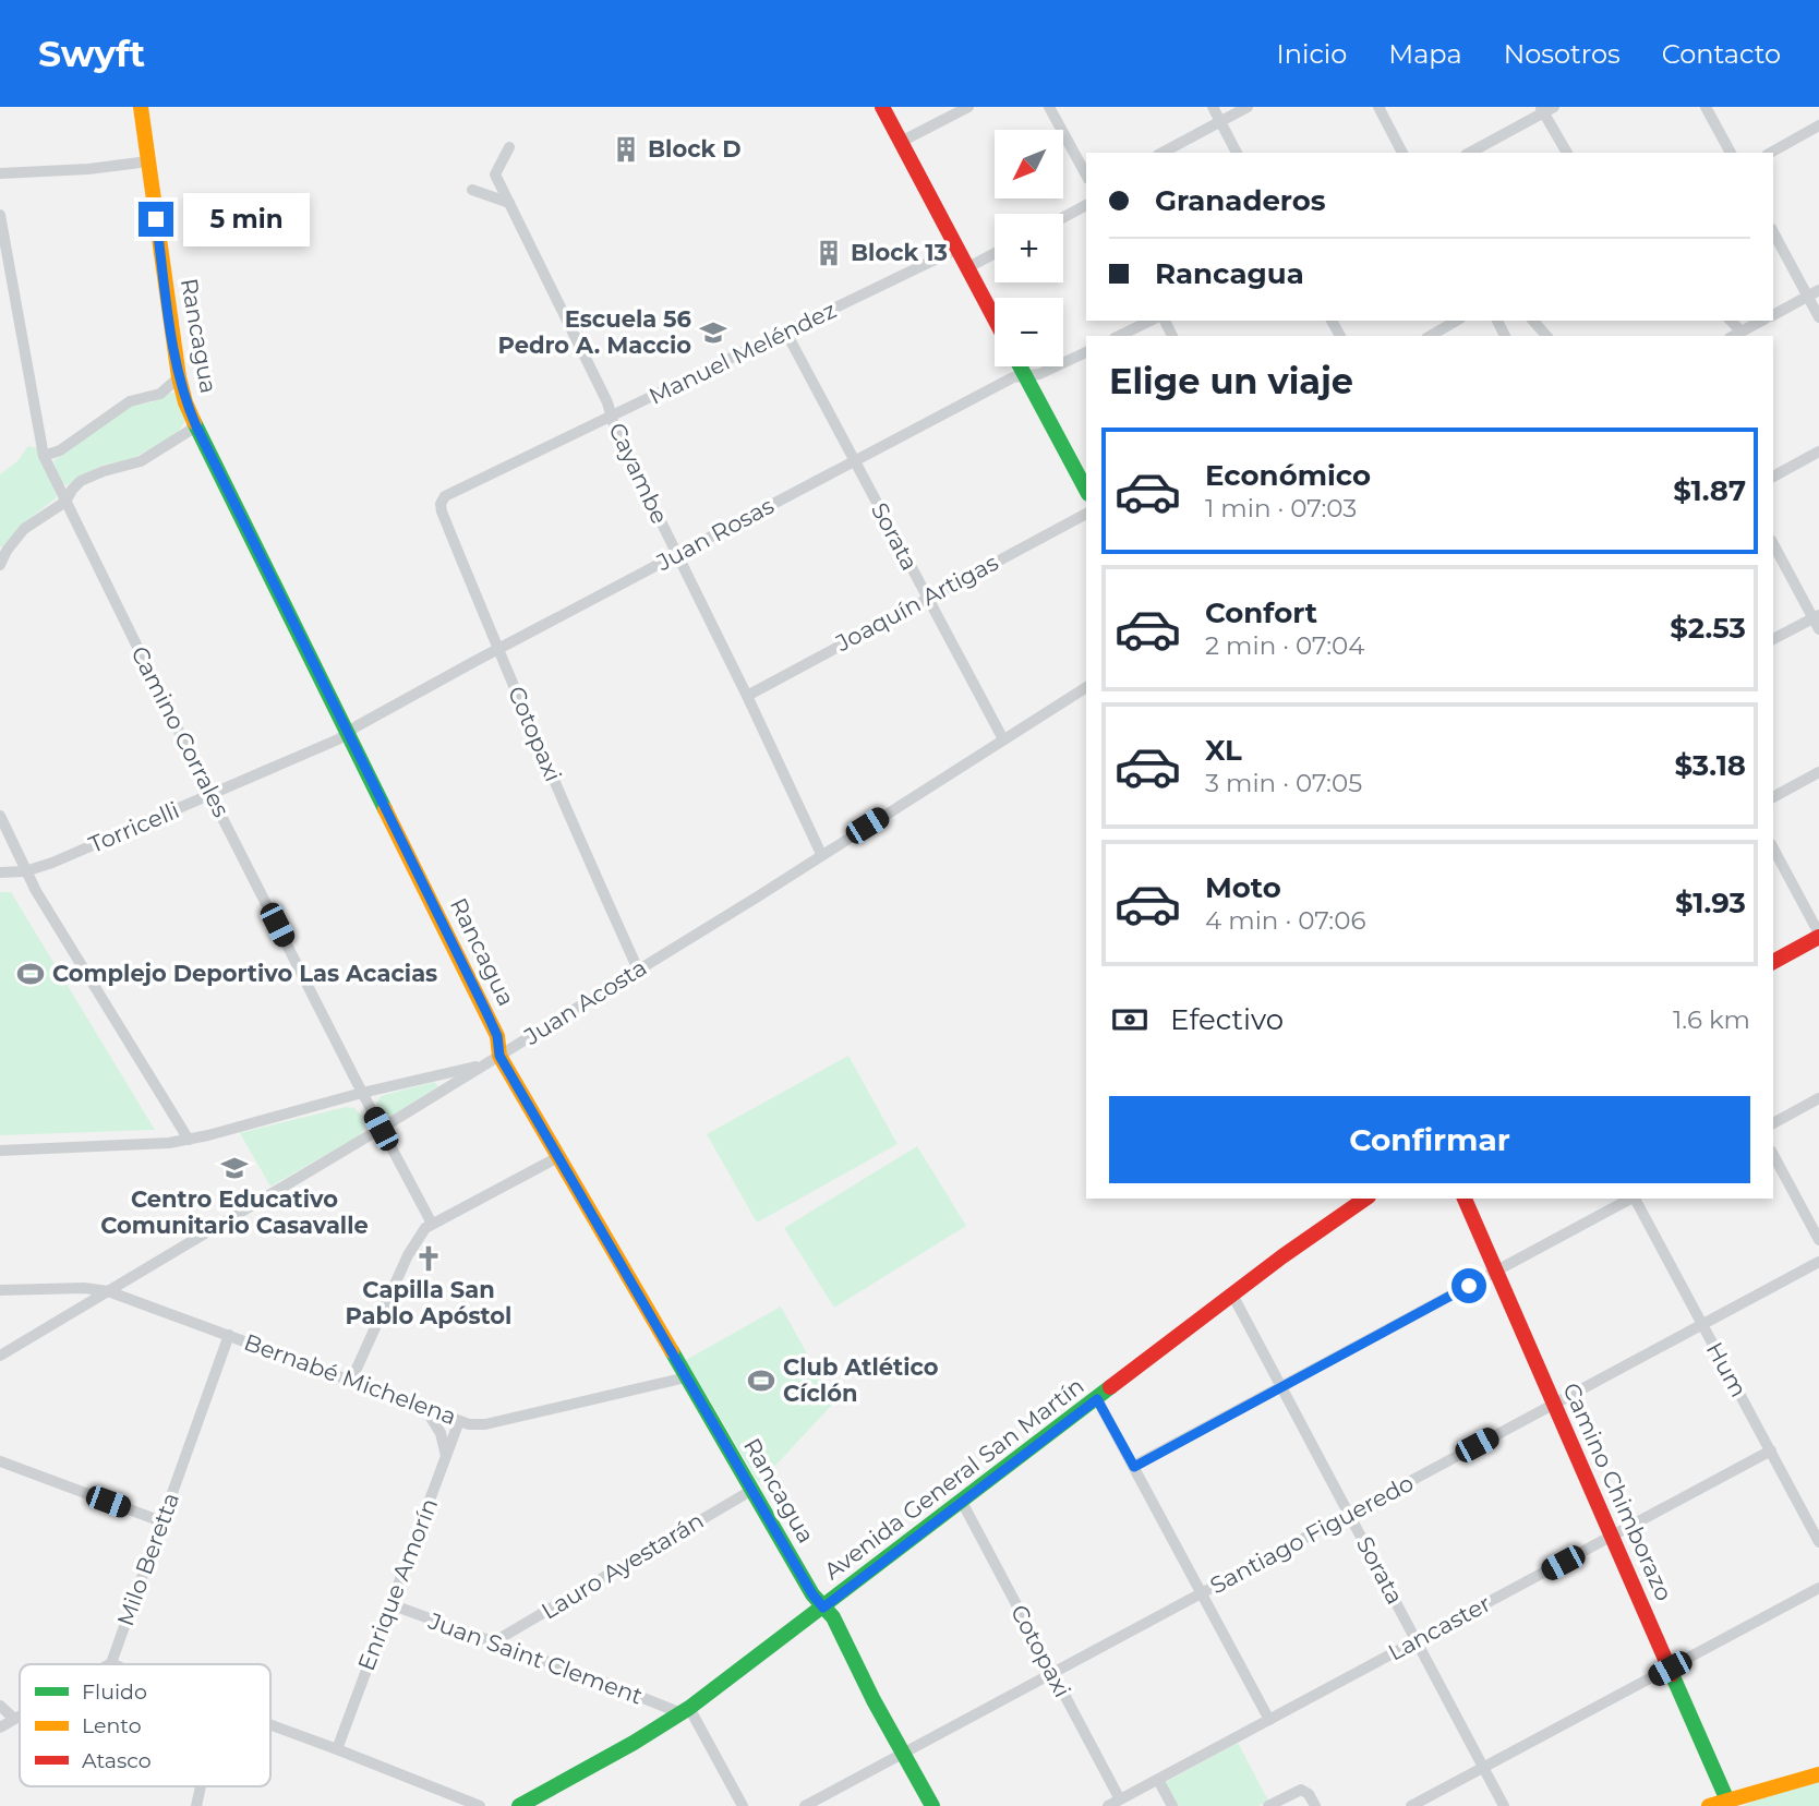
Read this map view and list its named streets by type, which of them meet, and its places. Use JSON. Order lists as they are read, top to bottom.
{
  "streets": {
    "street": [
      "Rancagua",
      "Manuel Meléndez",
      "Cayambe",
      "Juan Rosas",
      "Sorata",
      "Joaquín Artigas",
      "Camino Corrales",
      "Cotopaxi",
      "Torricelli",
      "Juan Acosta",
      "Hum",
      "Bernabé Michelena",
      "Avenida General San Martín",
      "Camino Chimborazo",
      "Santiago Figueredo",
      "Milo Beretta",
      "Lauro Ayestarán",
      "Enrique Amorín",
      "Lancaster",
      "Juan Saint Clement"
    ]
  },
  "crossings": [
    ["Rancagua", "Juan Rosas"],
    ["Rancagua", "Torricelli"],
    ["Rancagua", "Juan Acosta"],
    ["Rancagua", "Bernabé Michelena"],
    ["Rancagua", "Avenida General San Martín"],
    ["Rancagua", "Santiago Figueredo"],
    ["Rancagua", "Lauro Ayestarán"],
    ["Manuel Meléndez", "Cayambe"],
    ["Manuel Meléndez", "Sorata"],
    ["Manuel Meléndez", "Cotopaxi"],
    ["Cayambe", "Juan Rosas"],
    ["Cayambe", "Joaquín Artigas"],
    ["Cayambe", "Juan Acosta"],
    ["Juan Rosas", "Sorata"],
    ["Juan Rosas", "Cotopaxi"],
    ["Juan Rosas", "Torricelli"],
    ["Sorata", "Joaquín Artigas"],
    ["Sorata", "Juan Acosta"],
    ["Sorata", "Avenida General San Martín"],
    ["Sorata", "Santiago Figueredo"],
    ["Sorata", "Lancaster"],
    ["Camino Corrales", "Torricelli"],
    ["Camino Corrales", "Juan Acosta"],
    ["Cotopaxi", "Juan Acosta"],
    ["Cotopaxi", "Avenida General San Martín"],
    ["Cotopaxi", "Santiago Figueredo"],
    ["Cotopaxi", "Lancaster"],
    ["Juan Acosta", "Bernabé Michelena"],
    ["Hum", "Santiago Figueredo"],
    ["Hum", "Lancaster"],
    ["Bernabé Michelena", "Milo Beretta"],
    ["Bernabé Michelena", "Enrique Amorín"],
    ["Avenida General San Martín", "Juan Saint Clement"],
    ["Camino Chimborazo", "Santiago Figueredo"],
    ["Camino Chimborazo", "Lancaster"],
    ["Lauro Ayestarán", "Juan Saint Clement"],
    ["Enrique Amorín", "Juan Saint Clement"]
  ],
  "places": {
    "building": ["Block D", "Block 13"],
    "school or university": ["Escuela 56 Pedro A. Maccio", "Centro Educativo Comunitario Casavalle"],
    "sports": ["Complejo Deportivo Las Acacias", "Club Atlético Cíclón"],
    "church": ["Capilla San Pablo Apóstol"]
  },
  "legend": ["Fluido", "Lento", "Atasco"],
  "north": "bottom left",
  "page": {
    "header": "Swyft",
    "nav": [
      "Inicio",
      "Mapa",
      "Nosotros",
      "Contacto"
    ],
    "map_buttons": ["+", "−"],
    "banner": ["Granaderos", "Rancagua"],
    "bubble": "5 min",
    "heading": "Elige un viaje",
    "list": [
      {
        "name": "Económico",
        "note": "1 min · 07:03",
        "value": "$1.87"
      },
      {
        "name": "Confort",
        "note": "2 min · 07:04",
        "value": "$2.53"
      },
      {
        "name": "XL",
        "note": "3 min · 07:05",
        "value": "$3.18"
      },
      {
        "name": "Moto",
        "note": "4 min · 07:06",
        "value": "$1.93"
      }
    ],
    "pay": ["Efectivo", "1.6 km"],
    "buttons": "Confirmar"
  }
}
